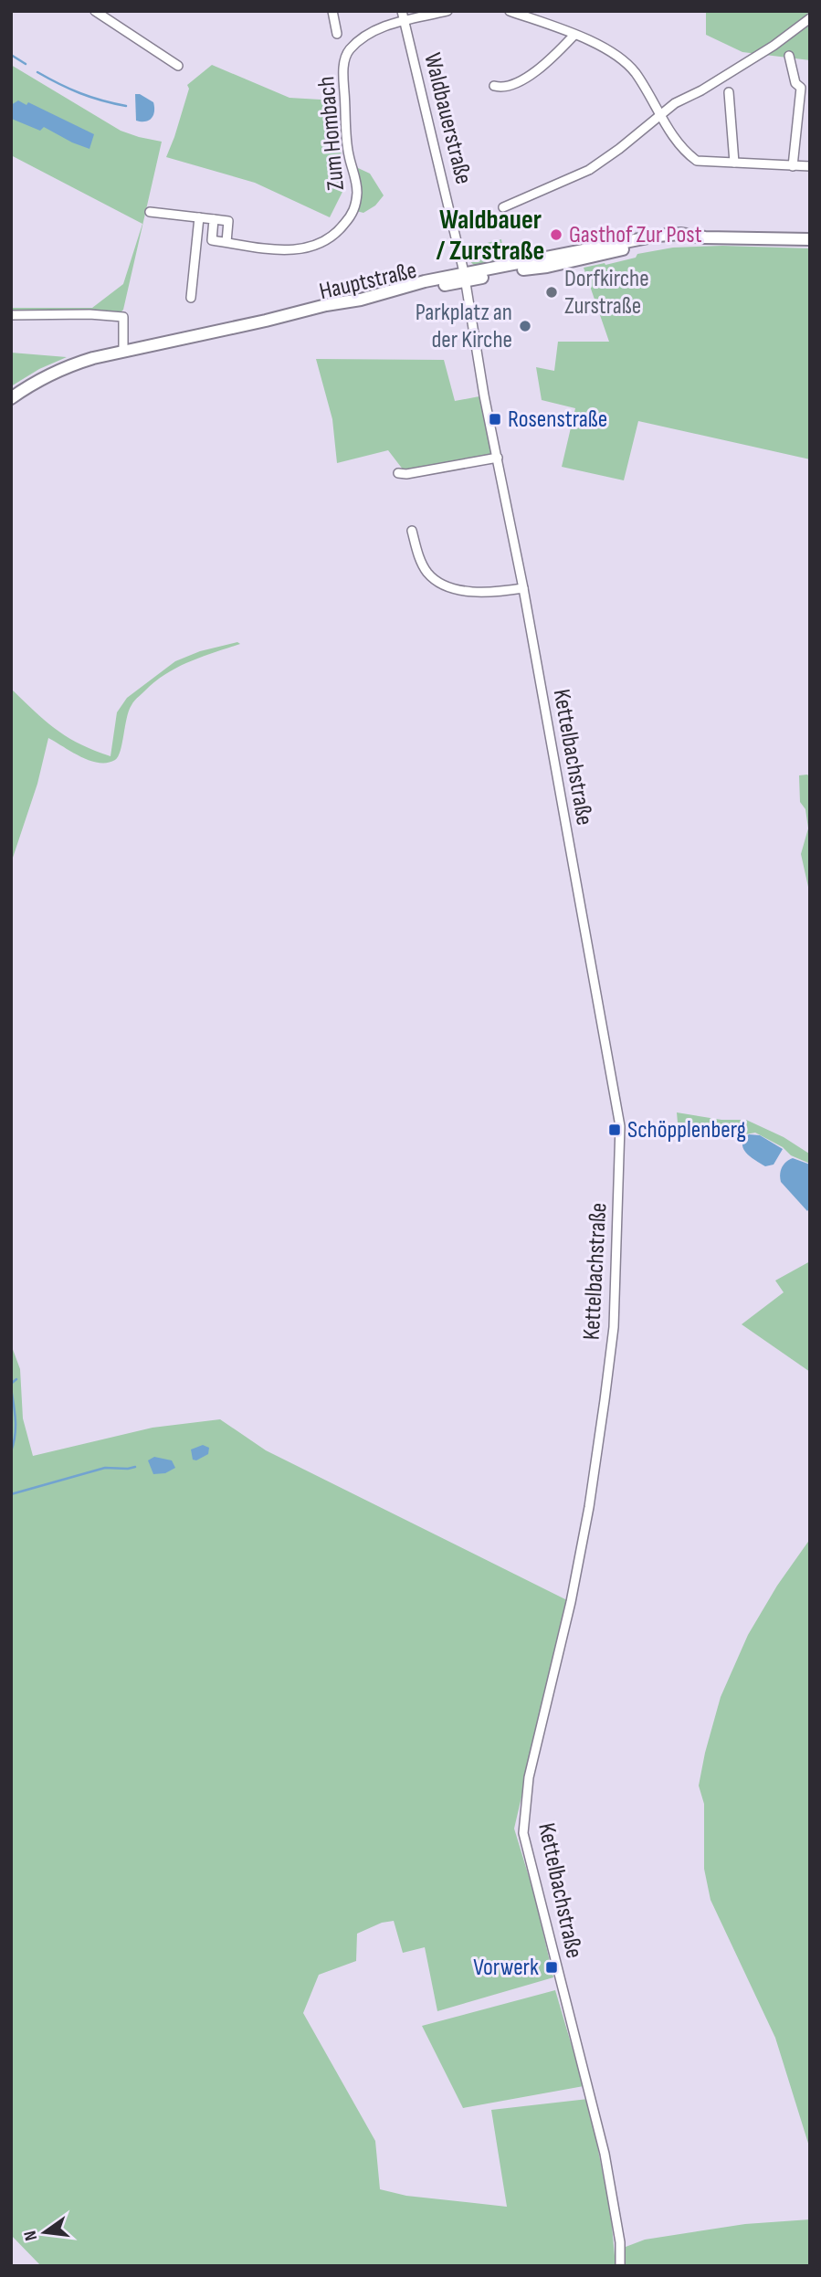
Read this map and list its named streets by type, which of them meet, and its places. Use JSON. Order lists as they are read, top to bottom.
{
  "streets": {
    "main road": ["Hauptstraße"],
    "street": ["Waldbauerstraße", "Zum Hombach", "Kettelbachstraße"]
  },
  "crossings": [
    ["Waldbauerstraße", "Zum Hombach"],
    ["Waldbauerstraße", "Hauptstraße"],
    ["Waldbauerstraße", "Kettelbachstraße"],
    ["Hauptstraße", "Kettelbachstraße"]
  ],
  "districts": ["Waldbauer / Zurstraße"],
  "places": {
    "other": ["Gasthof Zur Post", "Dorfkirche Zurstraße", "Parkplatz an der Kirche"],
    "transit": ["Rosenstraße", "Schöpplenberg", "Vorwerk"]
  },
  "north": "left"
}
